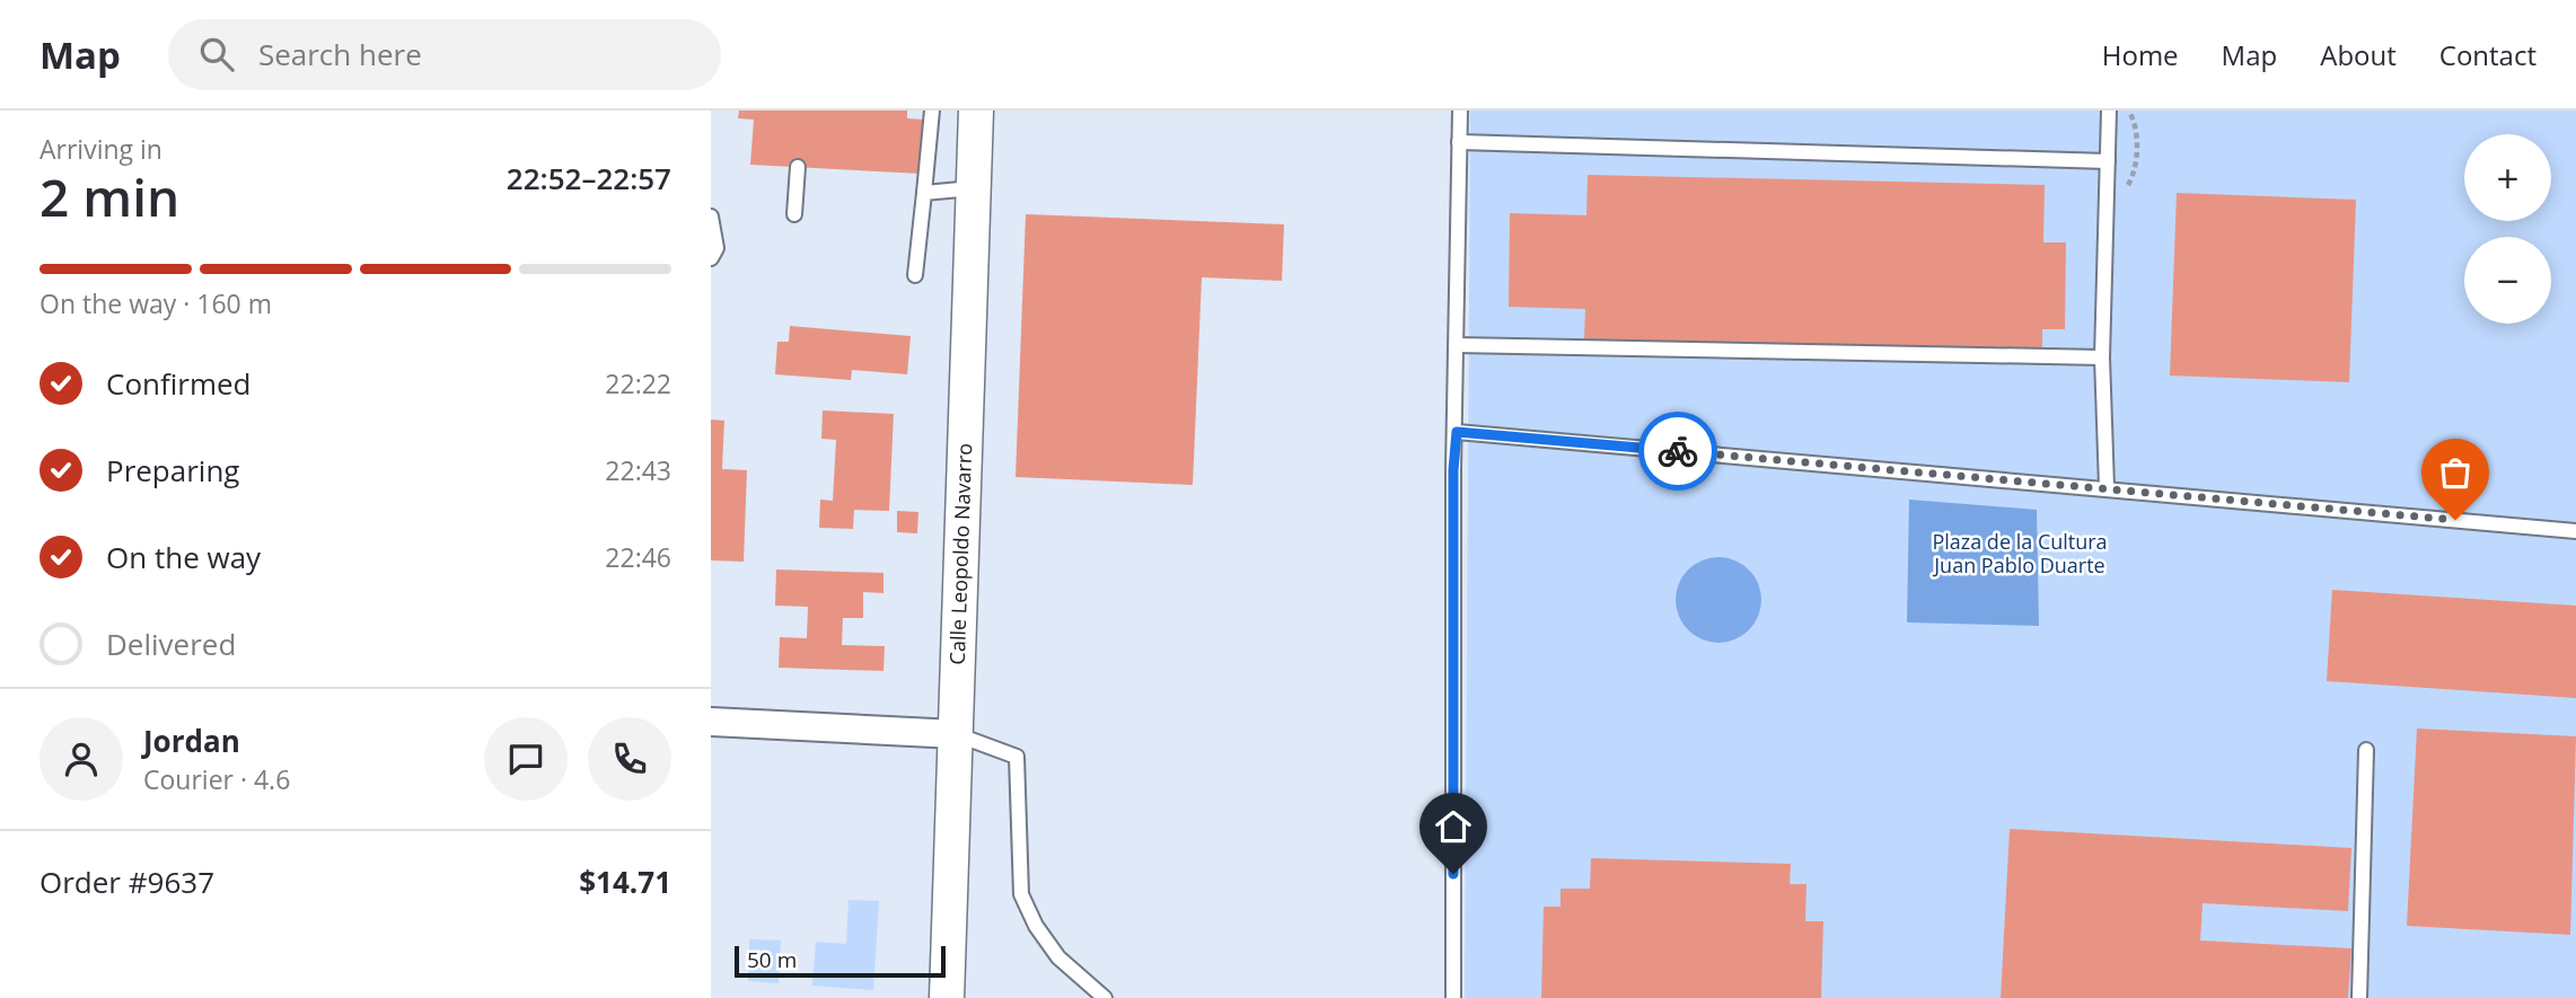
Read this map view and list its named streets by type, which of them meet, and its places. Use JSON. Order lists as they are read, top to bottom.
{
  "streets": {
    "street": ["Calle Leopoldo Navarro"]
  },
  "parks": ["Plaza de la Cultura Juan Pablo Duarte"],
  "scale_bar": "50 m",
  "page": {
    "header": "Map",
    "search": "Search here",
    "nav": [
      "Home",
      "Map",
      "About",
      "Contact"
    ],
    "heading": ["2 min", "Arriving in", "22:52–22:57"],
    "panel": [
      "Jordan",
      "Courier · 4.6",
      "Order #9637",
      "$14.71"
    ],
    "map_buttons": ["+", "−"],
    "bar": "On the way · 160 m",
    "list": [
      ["Confirmed", "22:22"],
      ["Preparing", "22:43"],
      ["On the way", "22:46"],
      "Delivered"
    ],
    "scale": "50 m"
  }
}
